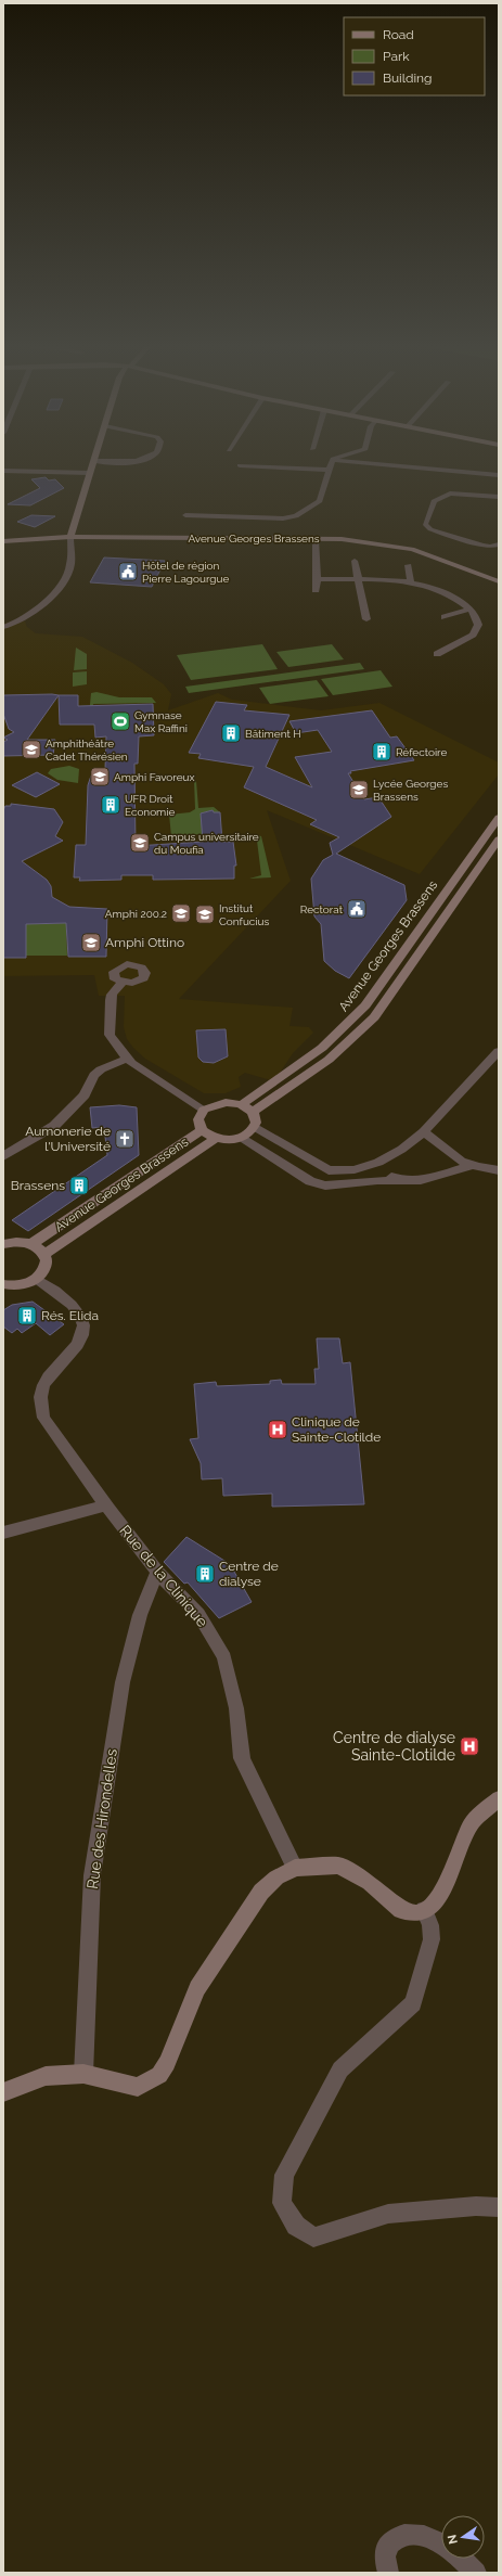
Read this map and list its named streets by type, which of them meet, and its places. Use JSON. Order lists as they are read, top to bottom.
{
  "streets": {
    "street": ["Avenue Georges Brassens", "Rue de la Clinique", "Rue des Hirondelles"]
  },
  "crossings": [
    ["Rue de la Clinique", "Rue des Hirondelles"]
  ],
  "places": {
    "public building": ["Hôtel de région Pierre Lagourgue", "Rectorat"],
    "sports": ["Gymnase Max Raffini"],
    "building": [
      "Bâtiment H",
      "Réfectoire",
      "UFR Droit Economie",
      "Brassens",
      "Rés. Elida",
      "Centre de dialyse"
    ],
    "school or university": [
      "Amphithéâtre Cadet Thérésien",
      "Amphi Favoreux",
      "Lycée Georges Brassens",
      "Campus universitaire du Moufia",
      "Amphi 200.2",
      "Institut Confucius",
      "Amphi Ottino"
    ],
    "church": ["Aumonerie de l'Université"],
    "hospital": ["Clinique de Sainte-Clotilde", "Centre de dialyse Sainte-Clotilde"]
  },
  "legend": ["Road", "Park", "Building"],
  "north": "left"
}
